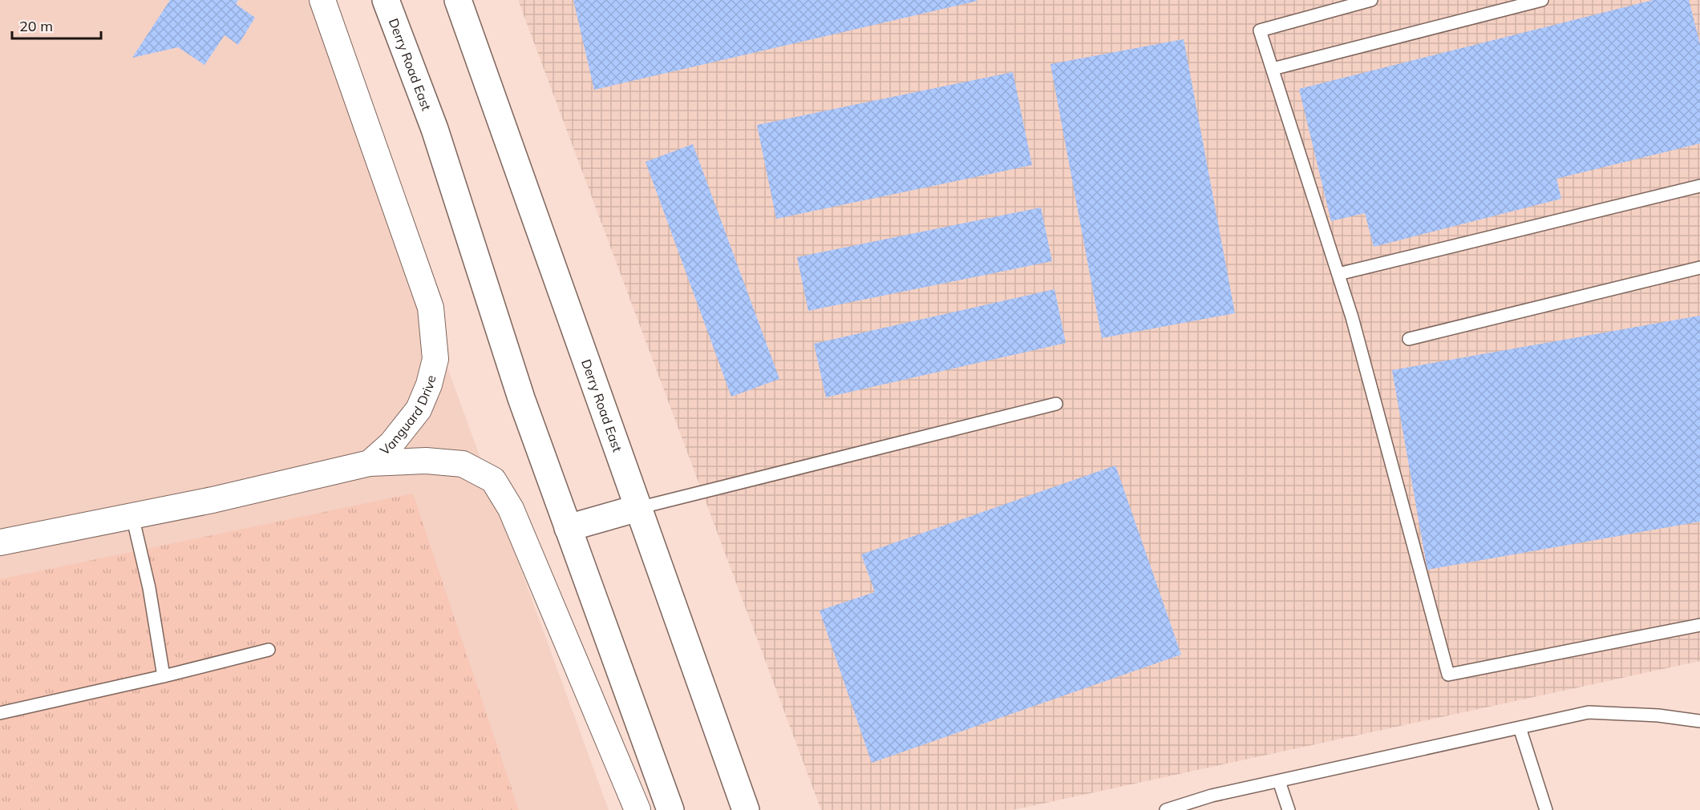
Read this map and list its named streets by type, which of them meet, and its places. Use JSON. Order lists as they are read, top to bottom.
{
  "streets": {
    "main road": ["Derry Road East"],
    "street": ["Vanguard Drive"]
  },
  "scale_bar": "20 m"
}
